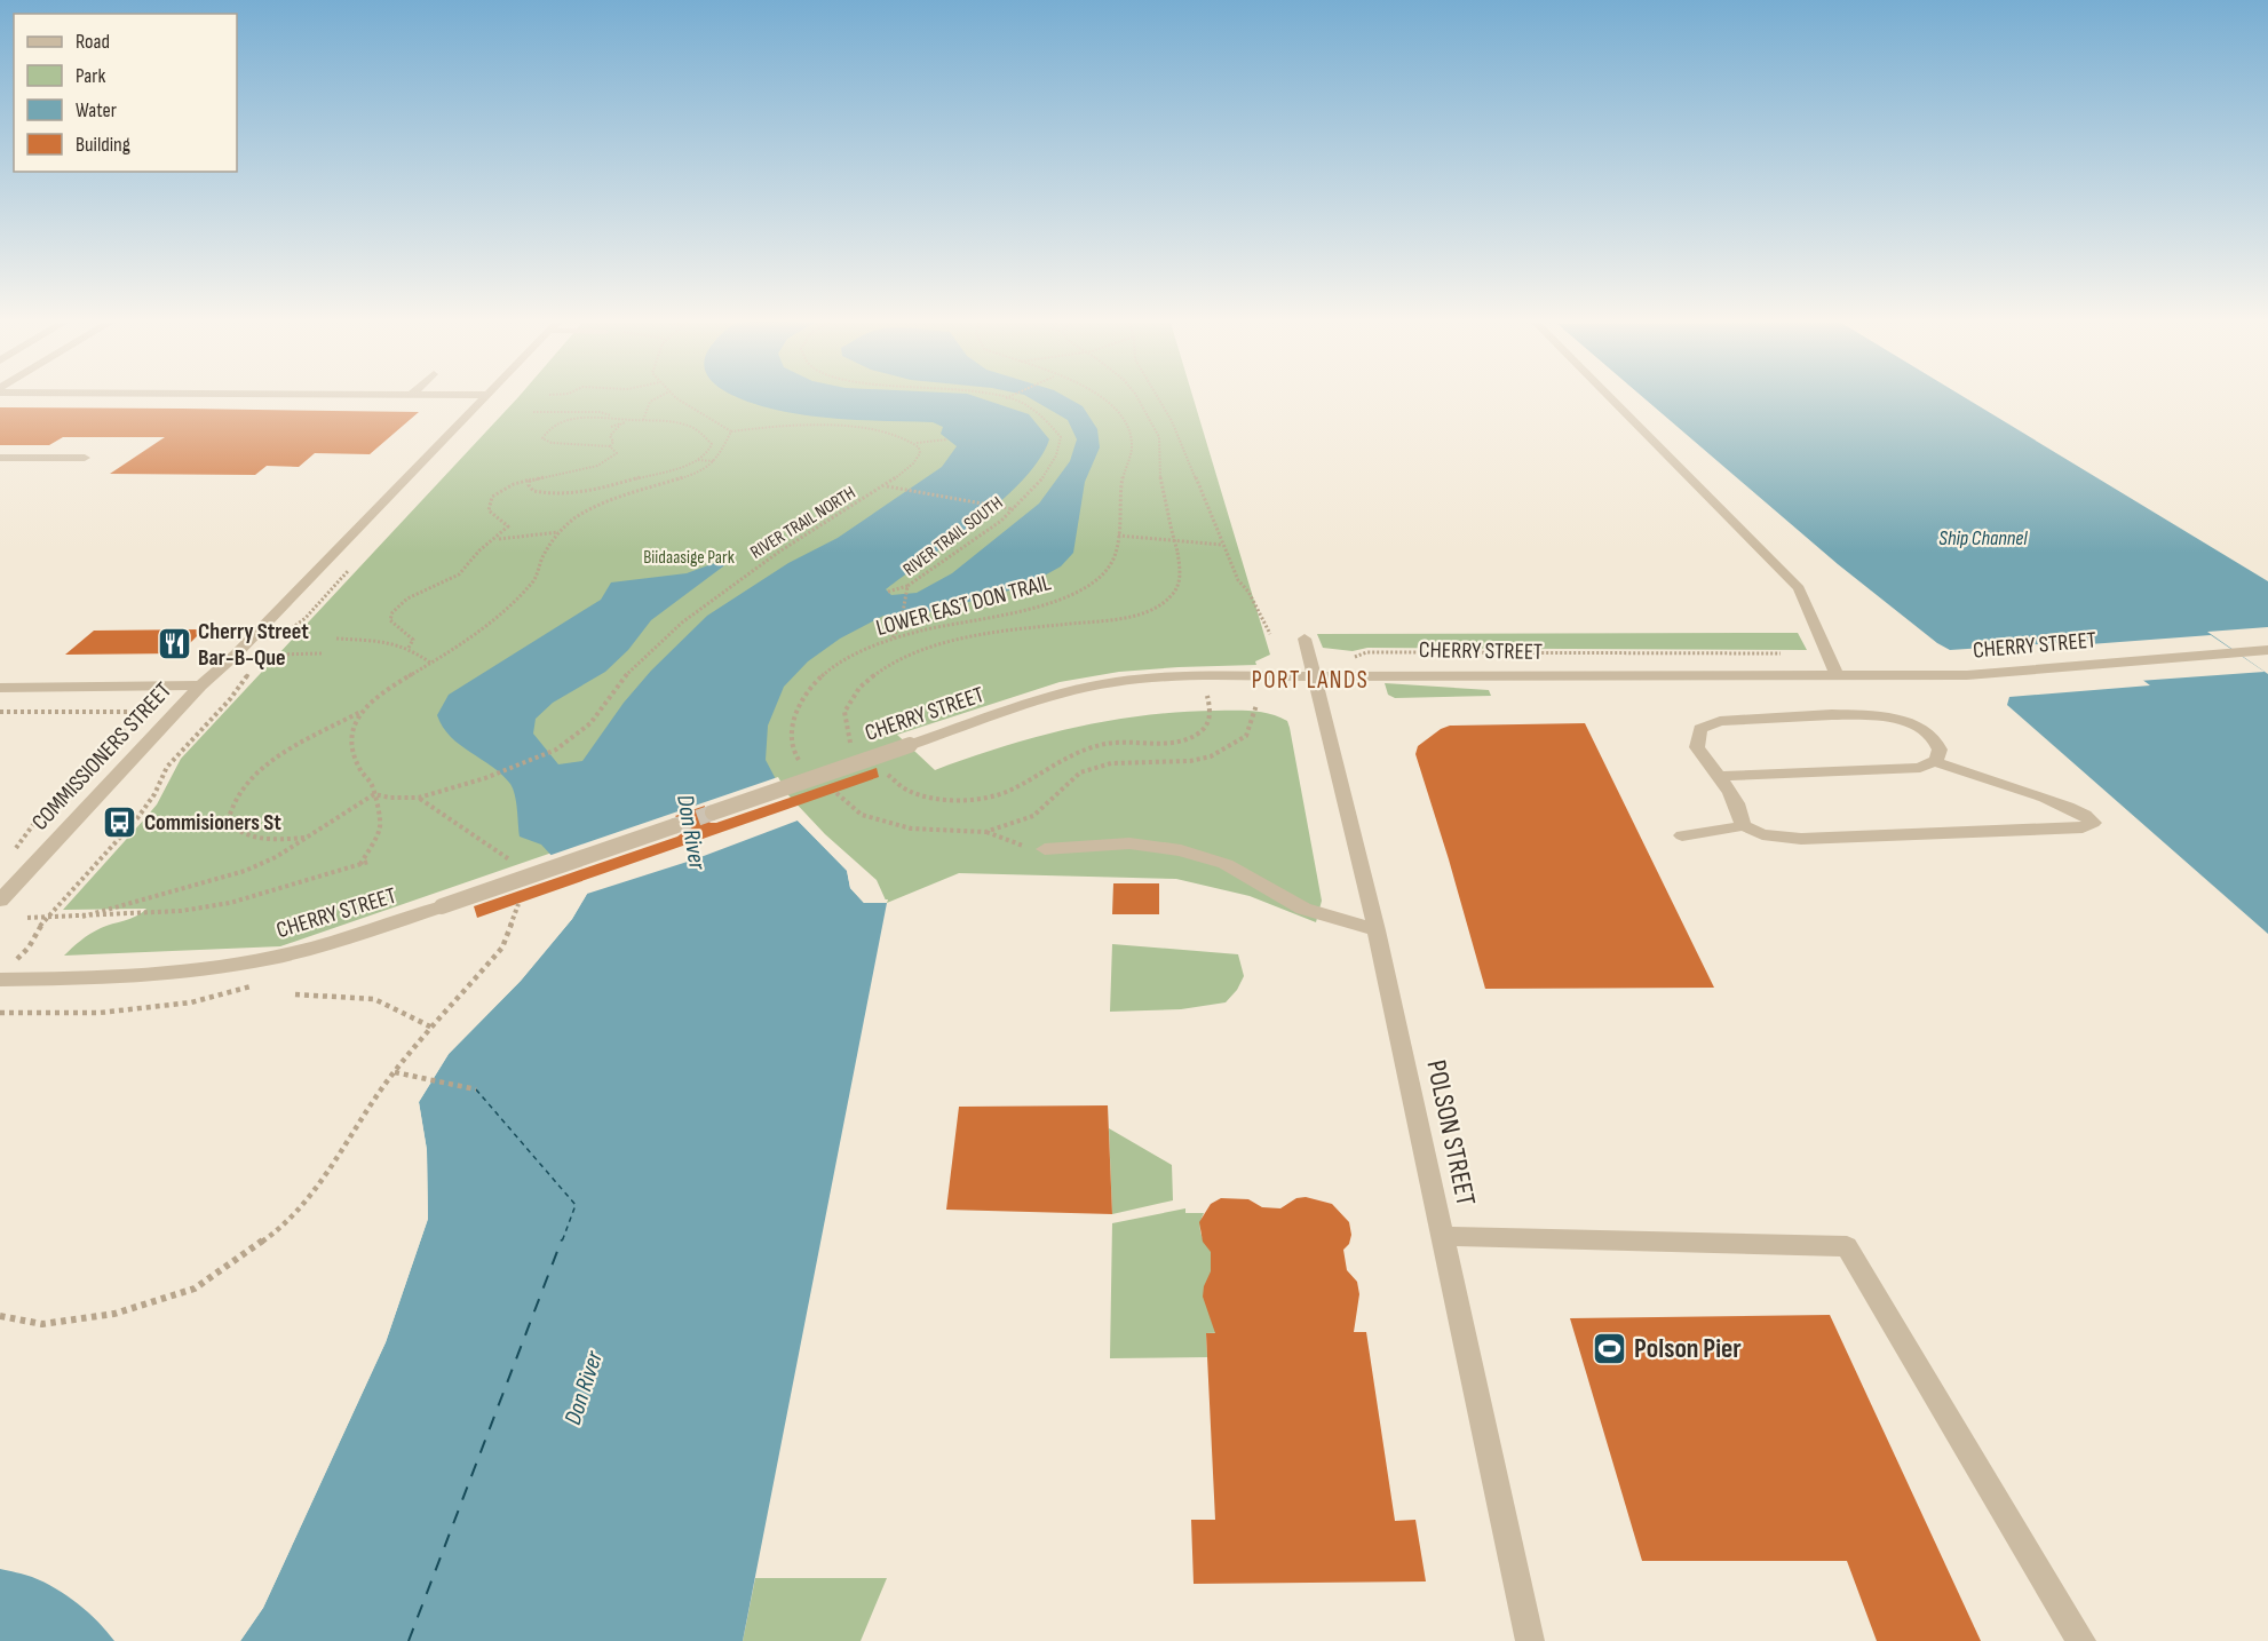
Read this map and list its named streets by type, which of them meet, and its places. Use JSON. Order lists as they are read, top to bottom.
{
  "streets": {
    "street": ["CHERRY STREET", "COMMISSIONERS STREET", "POLSON STREET"],
    "path": ["RIVER TRAIL NORTH", "RIVER TRAIL SOUTH", "LOWER EAST DON TRAIL"]
  },
  "crossings": [
    ["CHERRY STREET", "POLSON STREET"]
  ],
  "districts": ["PORT LANDS"],
  "water": ["Ship Channel", "Don River"],
  "parks": ["Biidaasige Park"],
  "places": {
    "restaurant": ["Cherry Street Bar-B-Que"],
    "bus stop": ["Commisioners St"],
    "sports": ["Polson Pier"]
  },
  "legend": [
    "Road",
    "Park",
    "Water",
    "Building"
  ]
}
